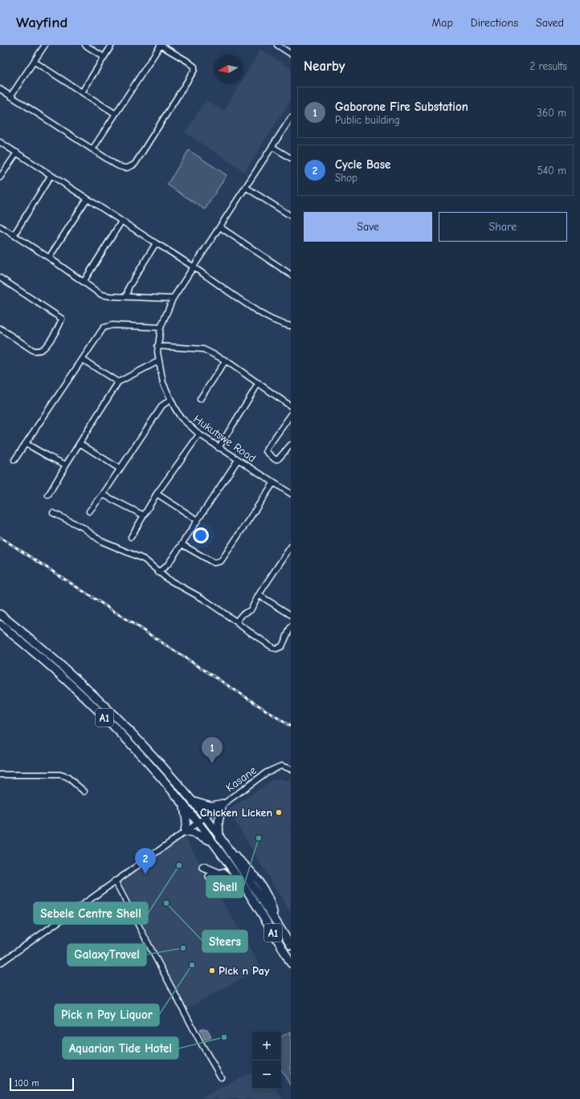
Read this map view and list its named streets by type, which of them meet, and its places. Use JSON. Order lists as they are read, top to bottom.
{
  "streets": {
    "highway": ["A1"],
    "street": ["Hukutswe Road", "Kasane"]
  },
  "crossings": [
    ["A1", "Kasane"]
  ],
  "places": [
    "Chicken Licken",
    "Shell",
    "Sebele Centre Shell",
    "Steers",
    "GalaxyTravel",
    "Pick n Pay Liquor",
    "Pick n Pay",
    "Aquarian Tide Hotel"
  ],
  "scale_bar": "100 m",
  "north": "left",
  "page": {
    "header": "Wayfind",
    "nav": ["Map", "Directions", "Saved"],
    "heading": ["Nearby", "2 results"],
    "list": [
      {
        "mark": "1",
        "name": "Gaborone Fire Substation",
        "note": "Public building",
        "value": "360 m"
      },
      {
        "mark": "2",
        "name": "Cycle Base",
        "note": "Shop",
        "value": "540 m"
      }
    ],
    "buttons": ["Save", "Share"],
    "pins": ["1", "2"],
    "map_buttons": ["+", "−"],
    "scale": "100 m"
  }
}
